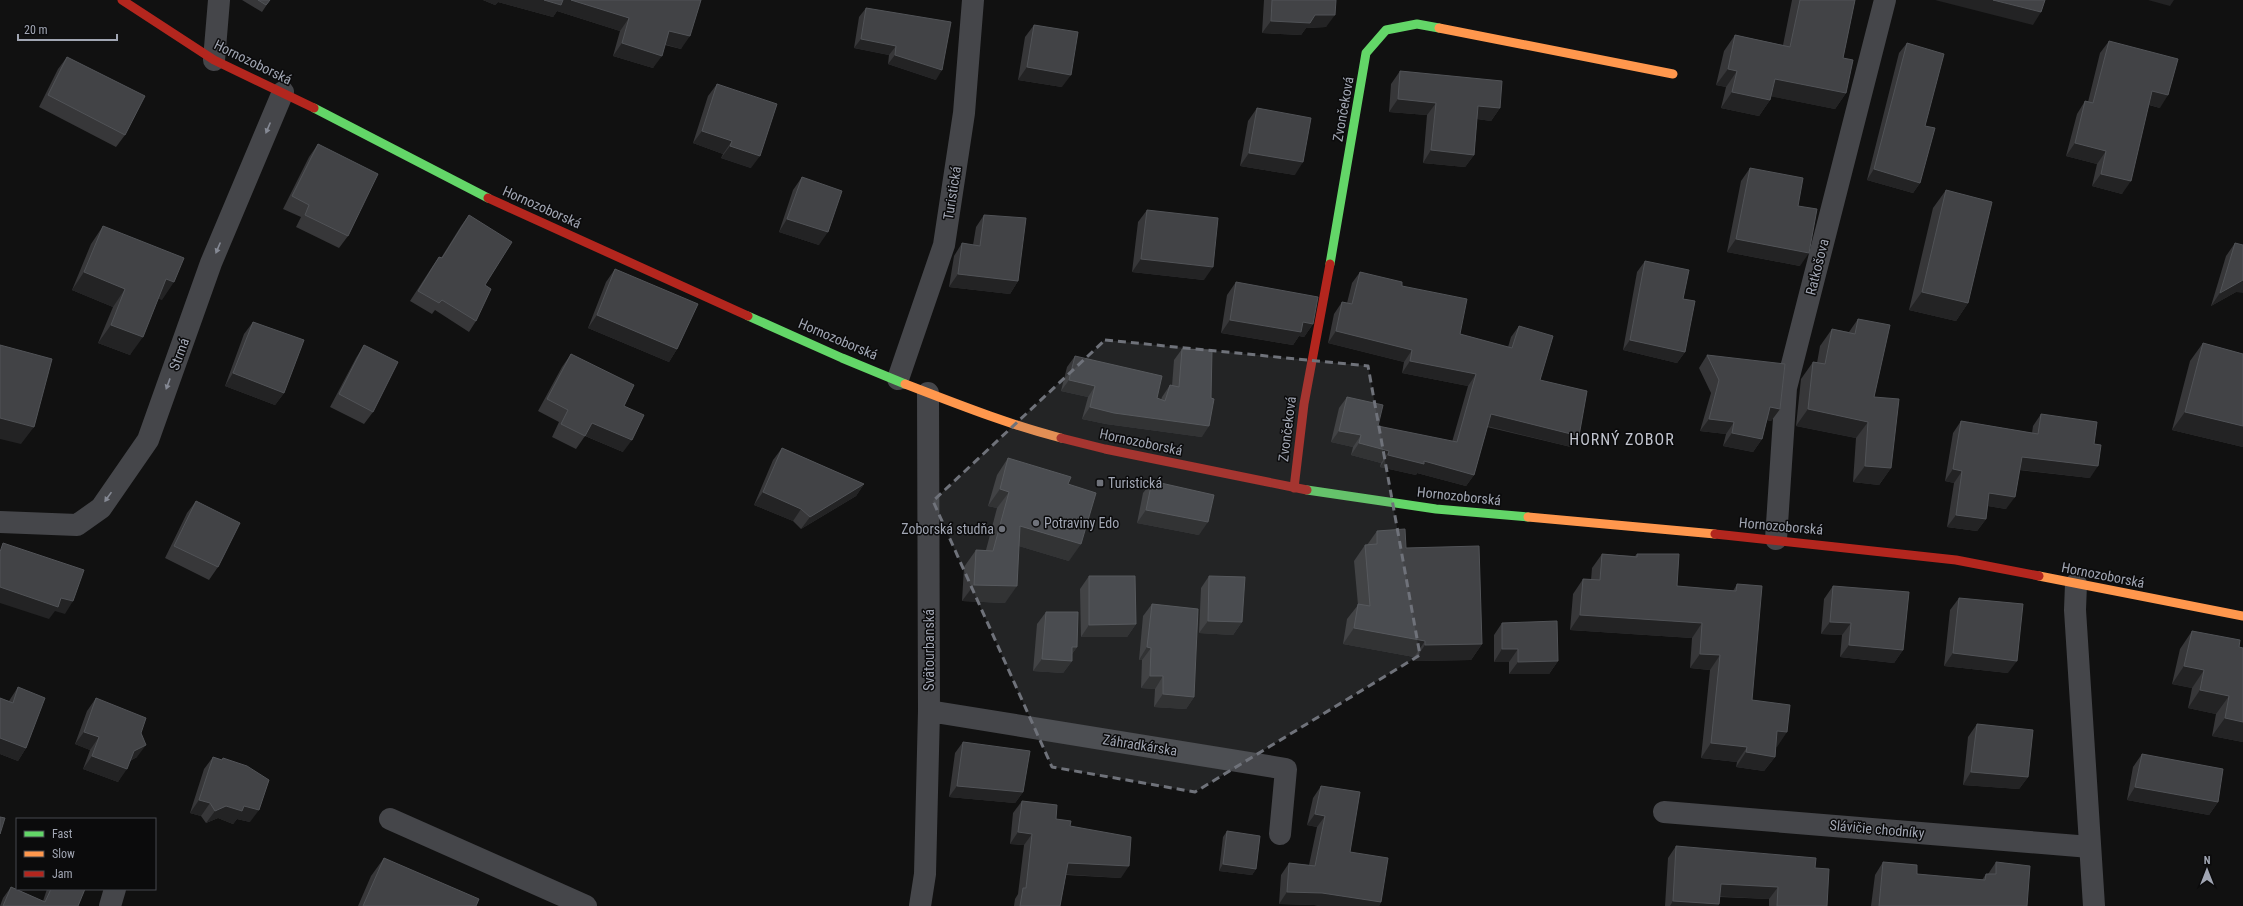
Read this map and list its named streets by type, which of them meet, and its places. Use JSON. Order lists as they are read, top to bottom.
{
  "streets": {
    "street": [
      "Hornozoborská",
      "Zvončeková",
      "Turistická",
      "Ratkošova",
      "Strmá",
      "Svätourbanská",
      "Záhradkárska",
      "Slávičie chodníky"
    ]
  },
  "crossings": [
    ["Hornozoborská", "Zvončeková"],
    ["Hornozoborská", "Turistická"],
    ["Hornozoborská", "Ratkošova"],
    ["Hornozoborská", "Strmá"],
    ["Hornozoborská", "Svätourbanská"],
    ["Svätourbanská", "Záhradkárska"]
  ],
  "one_way": ["Strmá"],
  "districts": ["HORNÝ ZOBOR"],
  "places": {
    "transit": ["Turistická"],
    "other": ["Potraviny Edo", "Zoborská studňa"]
  },
  "legend": ["Fast", "Slow", "Jam"],
  "scale_bar": "20 m",
  "north": "top"
}
